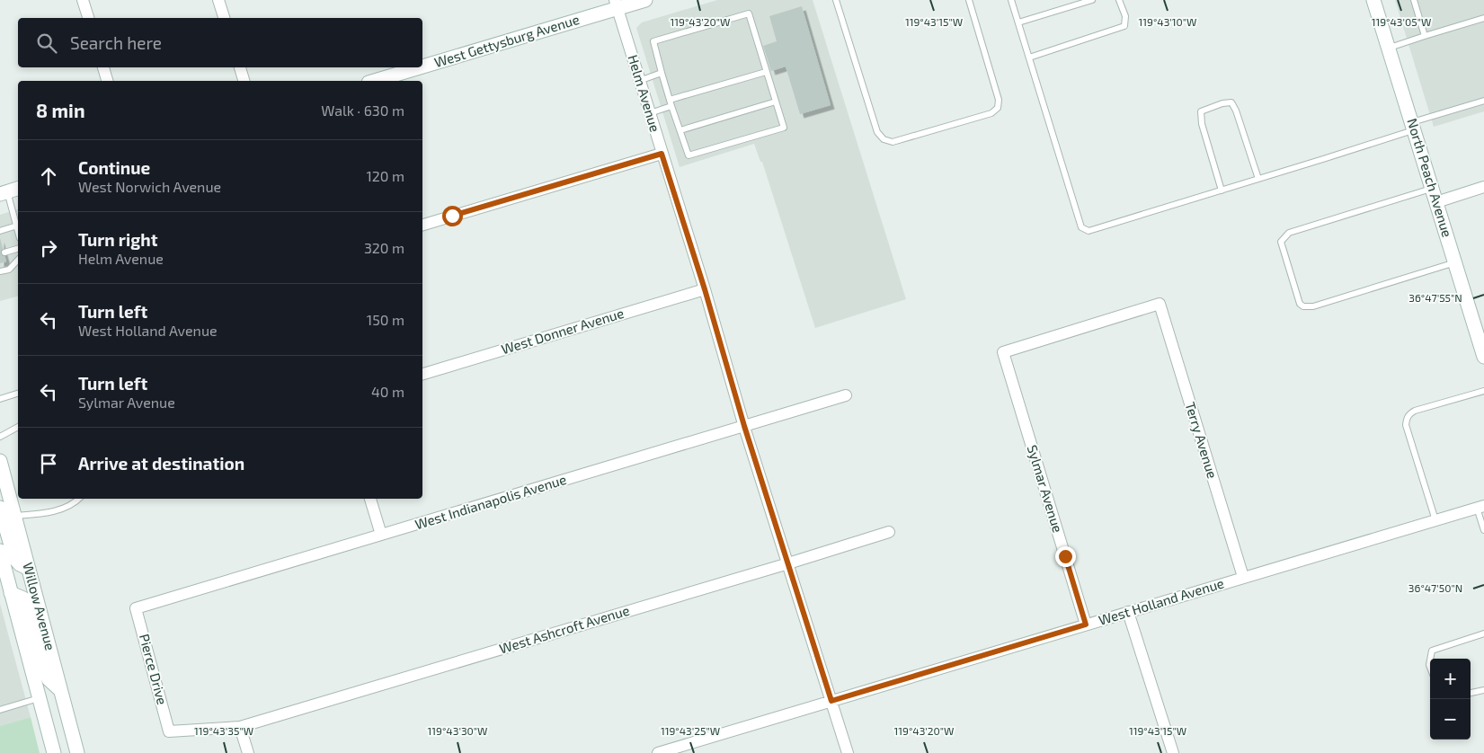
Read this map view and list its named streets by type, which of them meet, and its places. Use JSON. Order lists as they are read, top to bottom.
{
  "streets": {
    "main road": ["West Gettysburg Avenue", "North Peach Avenue", "Willow Avenue"],
    "street": [
      "Helm Avenue",
      "West Donner Avenue",
      "Terry Avenue",
      "Sylmar Avenue",
      "West Indianapolis Avenue",
      "West Holland Avenue",
      "West Ashcroft Avenue",
      "Pierce Drive"
    ]
  },
  "crossings": [
    ["West Gettysburg Avenue", "Helm Avenue"],
    ["Helm Avenue", "West Donner Avenue"],
    ["Helm Avenue", "West Indianapolis Avenue"],
    ["Helm Avenue", "West Holland Avenue"],
    ["Helm Avenue", "West Ashcroft Avenue"],
    ["Terry Avenue", "Sylmar Avenue"],
    ["Terry Avenue", "West Holland Avenue"],
    ["Sylmar Avenue", "West Holland Avenue"],
    ["West Indianapolis Avenue", "Pierce Drive"],
    ["West Ashcroft Avenue", "Pierce Drive"]
  ],
  "page": {
    "search": "Search here",
    "heading": ["8 min", "Walk · 630 m"],
    "list": [
      ["Continue", "West Norwich Avenue", "120 m"],
      ["Turn right", "Helm Avenue", "320 m"],
      ["Turn left", "West Holland Avenue", "150 m"],
      ["Turn left", "Sylmar Avenue", "40 m"],
      "Arrive at destination"
    ],
    "map_buttons": ["+", "−"]
  },
  "coordinates": [
    "119°43'20\"W",
    "119°43'15\"W",
    "119°43'10\"W",
    "119°43'05\"W",
    "36°47'55\"N",
    "36°47'50\"N",
    "119°43'35\"W",
    "119°43'30\"W",
    "119°43'25\"W"
  ]
}
